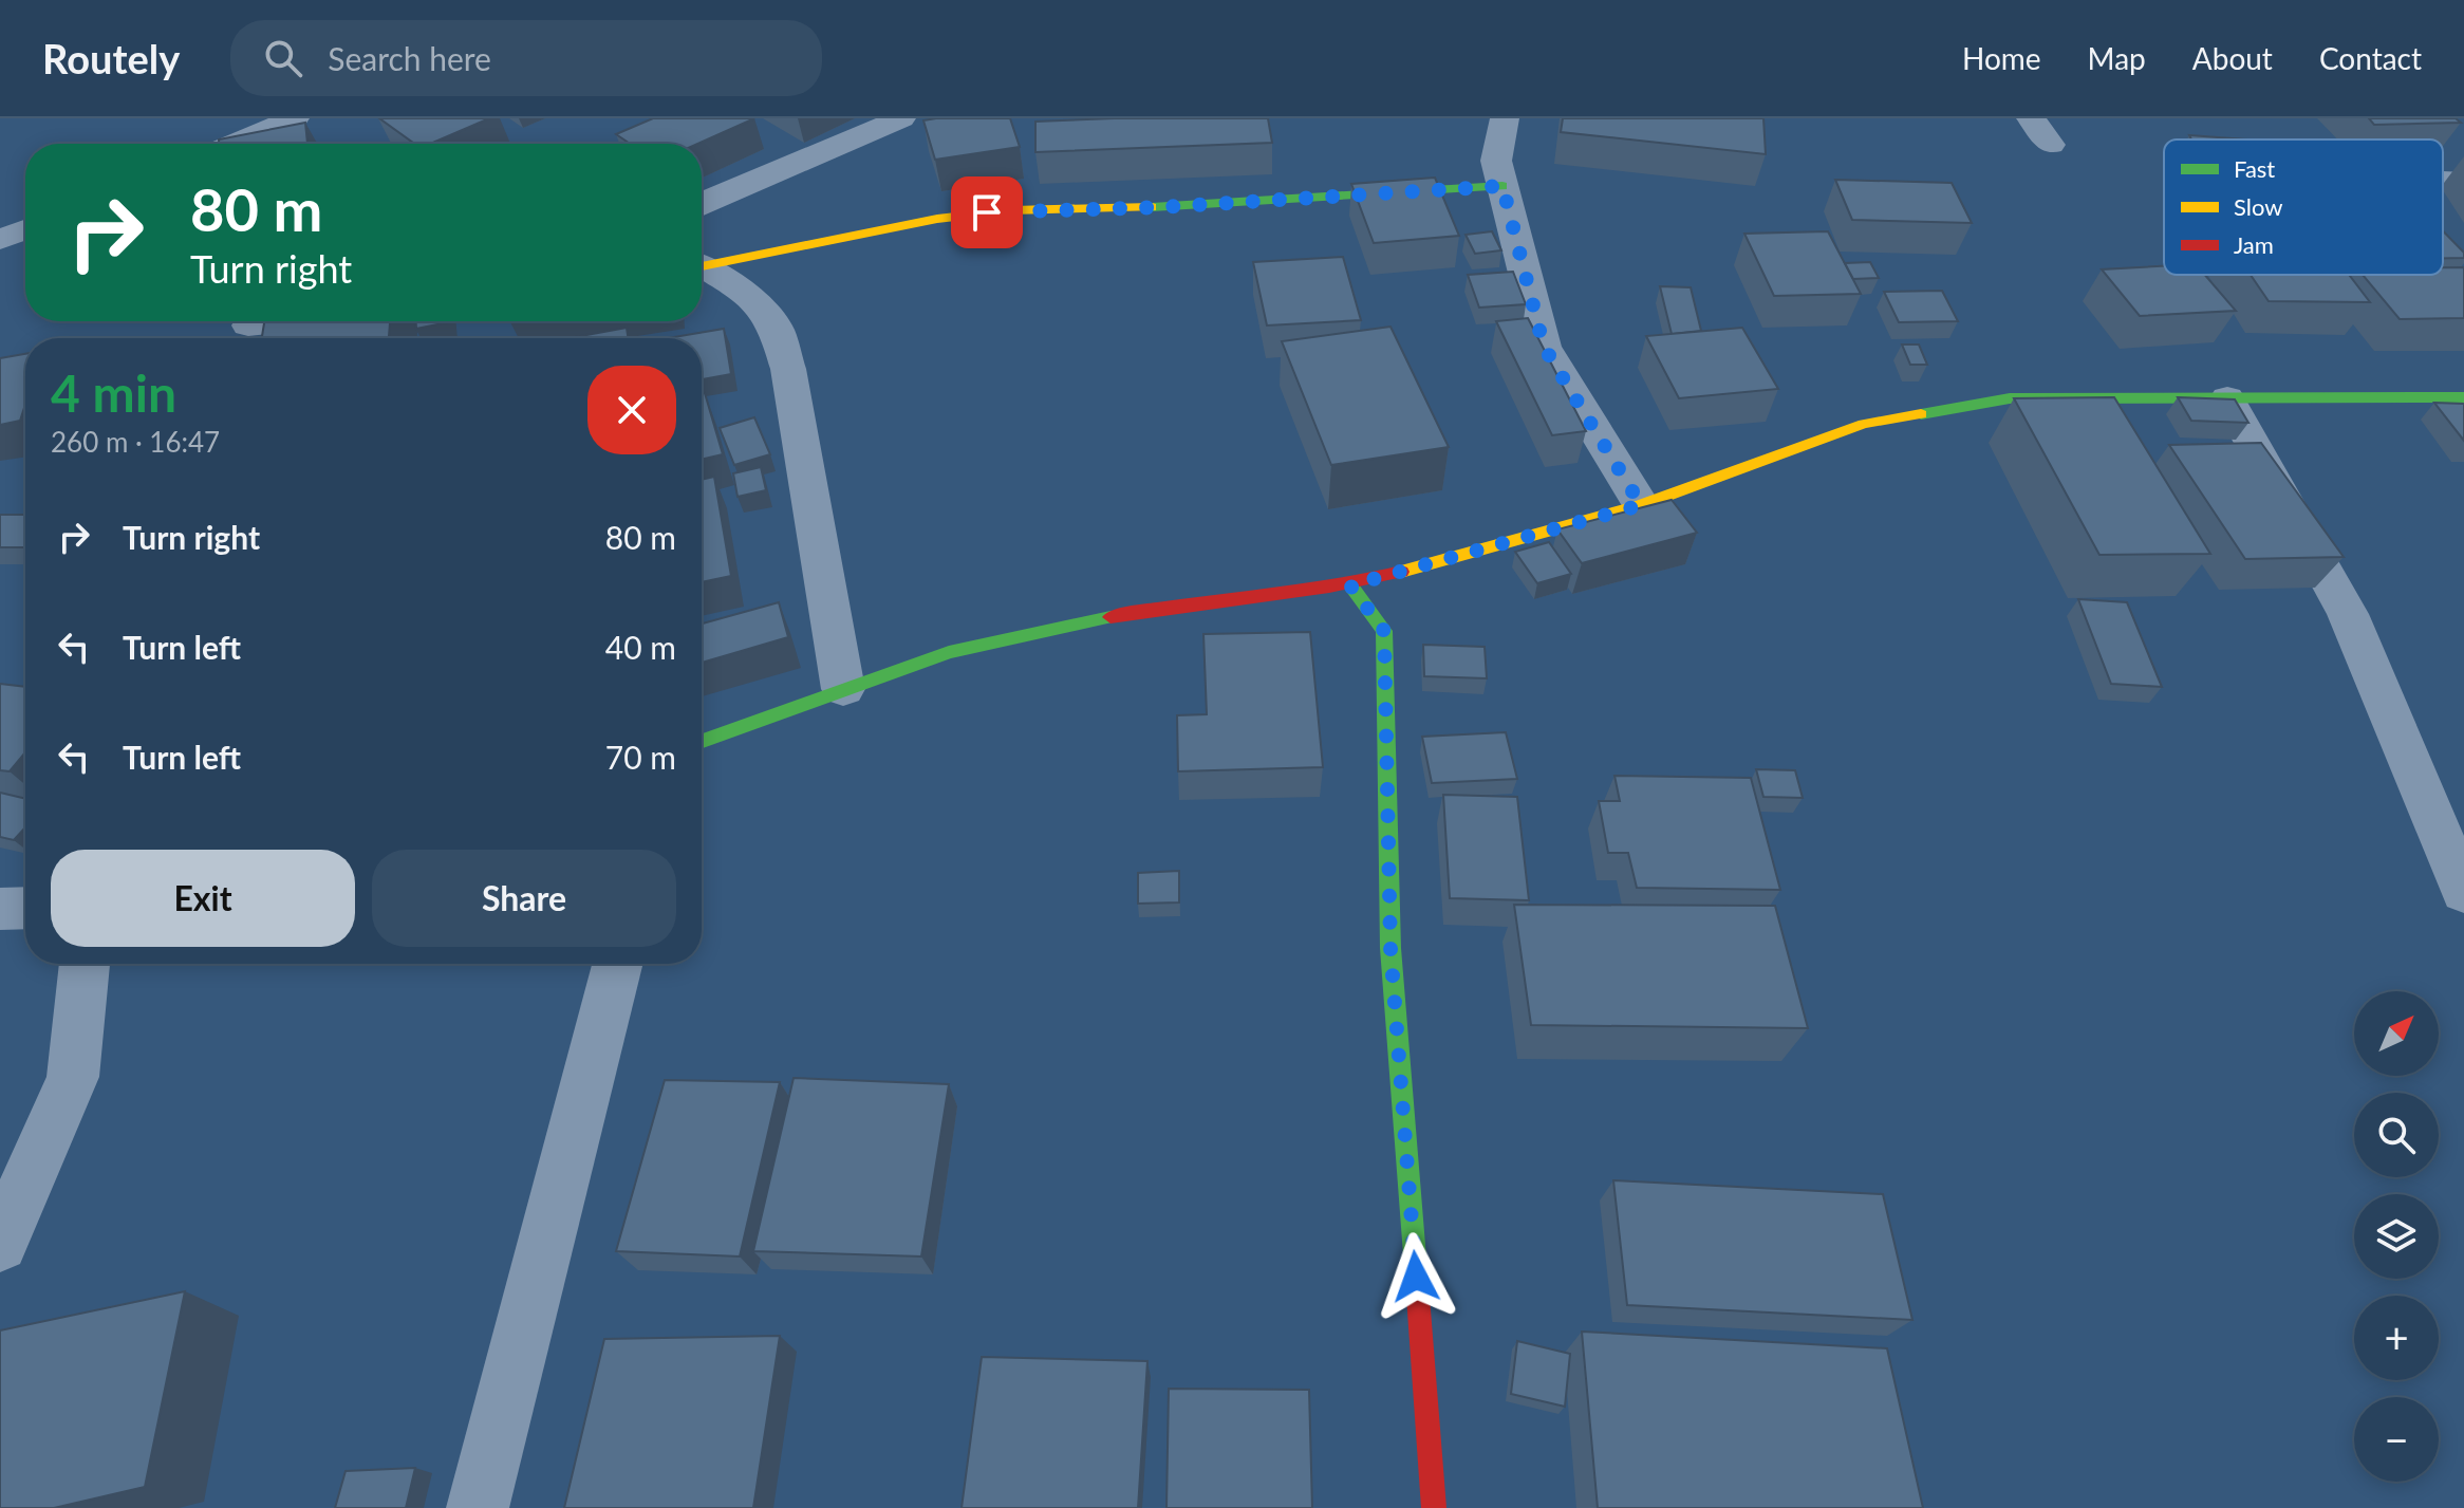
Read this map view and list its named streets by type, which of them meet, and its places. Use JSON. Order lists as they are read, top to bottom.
{
  "legend": ["Fast", "Slow", "Jam"],
  "north": "top right",
  "page": {
    "header": "Routely",
    "search": "Search here",
    "nav": [
      "Home",
      "Map",
      "About",
      "Contact"
    ],
    "turn": ["80 m", "Turn right"],
    "heading": ["4 min", "260 m · 16:47"],
    "list": [
      {
        "name": "Turn right",
        "value": "80 m"
      },
      {
        "name": "Turn left",
        "value": "40 m"
      },
      {
        "name": "Turn left",
        "value": "70 m"
      }
    ],
    "buttons": ["Exit", "Share"],
    "map_buttons": ["+", "−"]
  }
}
